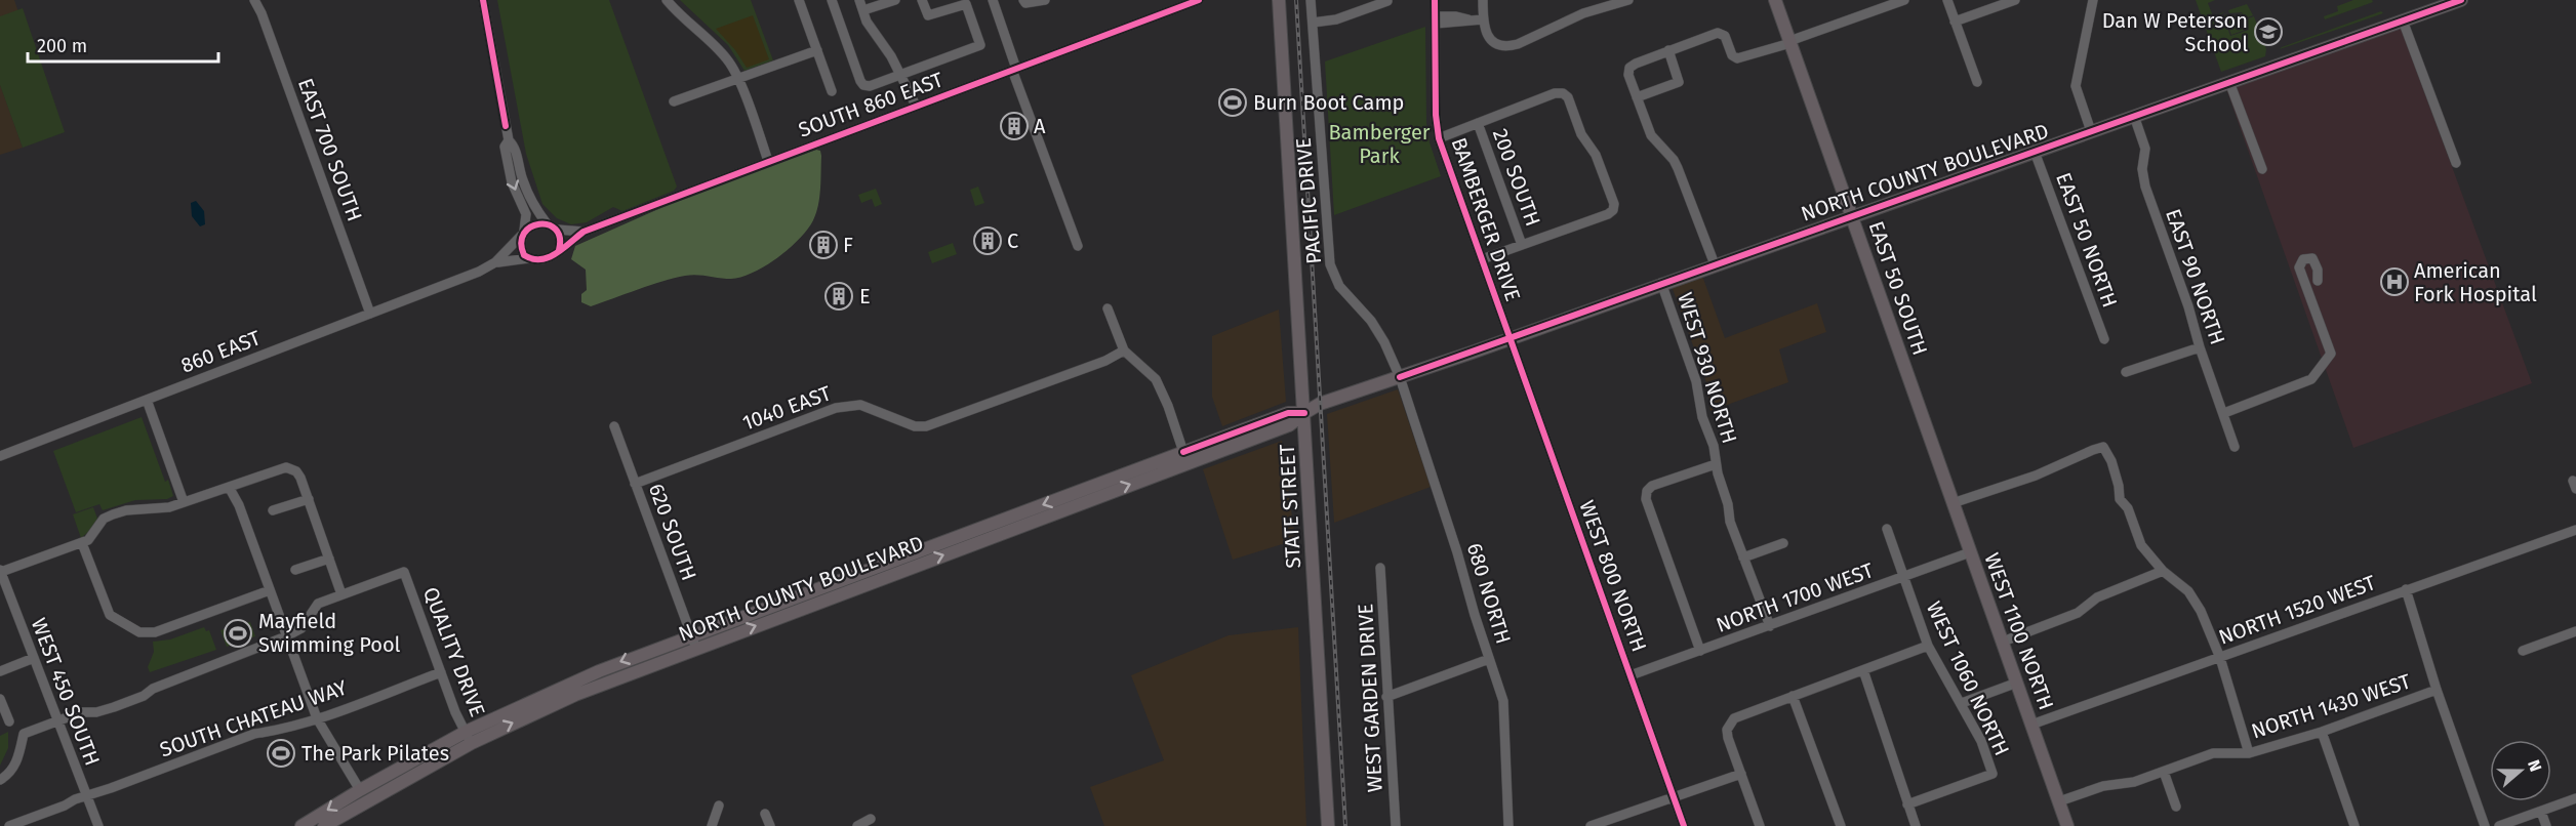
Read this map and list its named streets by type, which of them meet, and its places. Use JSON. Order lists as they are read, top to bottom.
{
  "streets": {
    "main road": [
      "NORTH COUNTY BOULEVARD",
      "EAST 50 SOUTH",
      "STATE STREET",
      "WEST 1100 NORTH"
    ],
    "street": [
      "SOUTH 860 EAST",
      "EAST 700 SOUTH",
      "200 SOUTH",
      "PACIFIC DRIVE",
      "BAMBERGER DRIVE",
      "EAST 50 NORTH",
      "EAST 90 NORTH",
      "860 EAST",
      "WEST 930 NORTH",
      "1040 EAST",
      "620 SOUTH",
      "WEST 800 NORTH",
      "680 NORTH",
      "NORTH 1700 WEST",
      "NORTH 1520 WEST",
      "QUALITY DRIVE",
      "WEST 1060 NORTH",
      "WEST 450 SOUTH",
      "WEST GARDEN DRIVE",
      "NORTH 1430 WEST",
      "SOUTH CHATEAU WAY"
    ]
  },
  "crossings": [
    ["EAST 700 SOUTH", "860 EAST"],
    ["NORTH COUNTY BOULEVARD", "PACIFIC DRIVE"],
    ["NORTH COUNTY BOULEVARD", "BAMBERGER DRIVE"],
    ["NORTH COUNTY BOULEVARD", "EAST 50 NORTH"],
    ["NORTH COUNTY BOULEVARD", "EAST 90 NORTH"],
    ["NORTH COUNTY BOULEVARD", "EAST 50 SOUTH"],
    ["NORTH COUNTY BOULEVARD", "WEST 930 NORTH"],
    ["NORTH COUNTY BOULEVARD", "STATE STREET"],
    ["NORTH COUNTY BOULEVARD", "620 SOUTH"],
    ["NORTH COUNTY BOULEVARD", "WEST 800 NORTH"],
    ["NORTH COUNTY BOULEVARD", "680 NORTH"],
    ["NORTH COUNTY BOULEVARD", "QUALITY DRIVE"],
    ["PACIFIC DRIVE", "680 NORTH"],
    ["BAMBERGER DRIVE", "WEST 800 NORTH"],
    ["EAST 50 SOUTH", "WEST 1100 NORTH"],
    ["WEST 930 NORTH", "NORTH 1700 WEST"],
    ["1040 EAST", "620 SOUTH"],
    ["WEST 800 NORTH", "NORTH 1700 WEST"],
    ["NORTH 1700 WEST", "WEST 1100 NORTH"],
    ["NORTH 1700 WEST", "WEST 1060 NORTH"],
    ["NORTH 1520 WEST", "WEST 1100 NORTH"],
    ["WEST 1100 NORTH", "NORTH 1430 WEST"],
    ["QUALITY DRIVE", "SOUTH CHATEAU WAY"],
    ["WEST 450 SOUTH", "SOUTH CHATEAU WAY"]
  ],
  "parks": ["Bamberger Park"],
  "places": {
    "school or university": ["Dan W Peterson School"],
    "sports": ["Burn Boot Camp", "Mayfield Swimming Pool", "The Park Pilates"],
    "building": [
      "A",
      "C",
      "F",
      "E"
    ],
    "hospital": ["American Fork Hospital"]
  },
  "scale_bar": "200 m",
  "north": "right"
}
